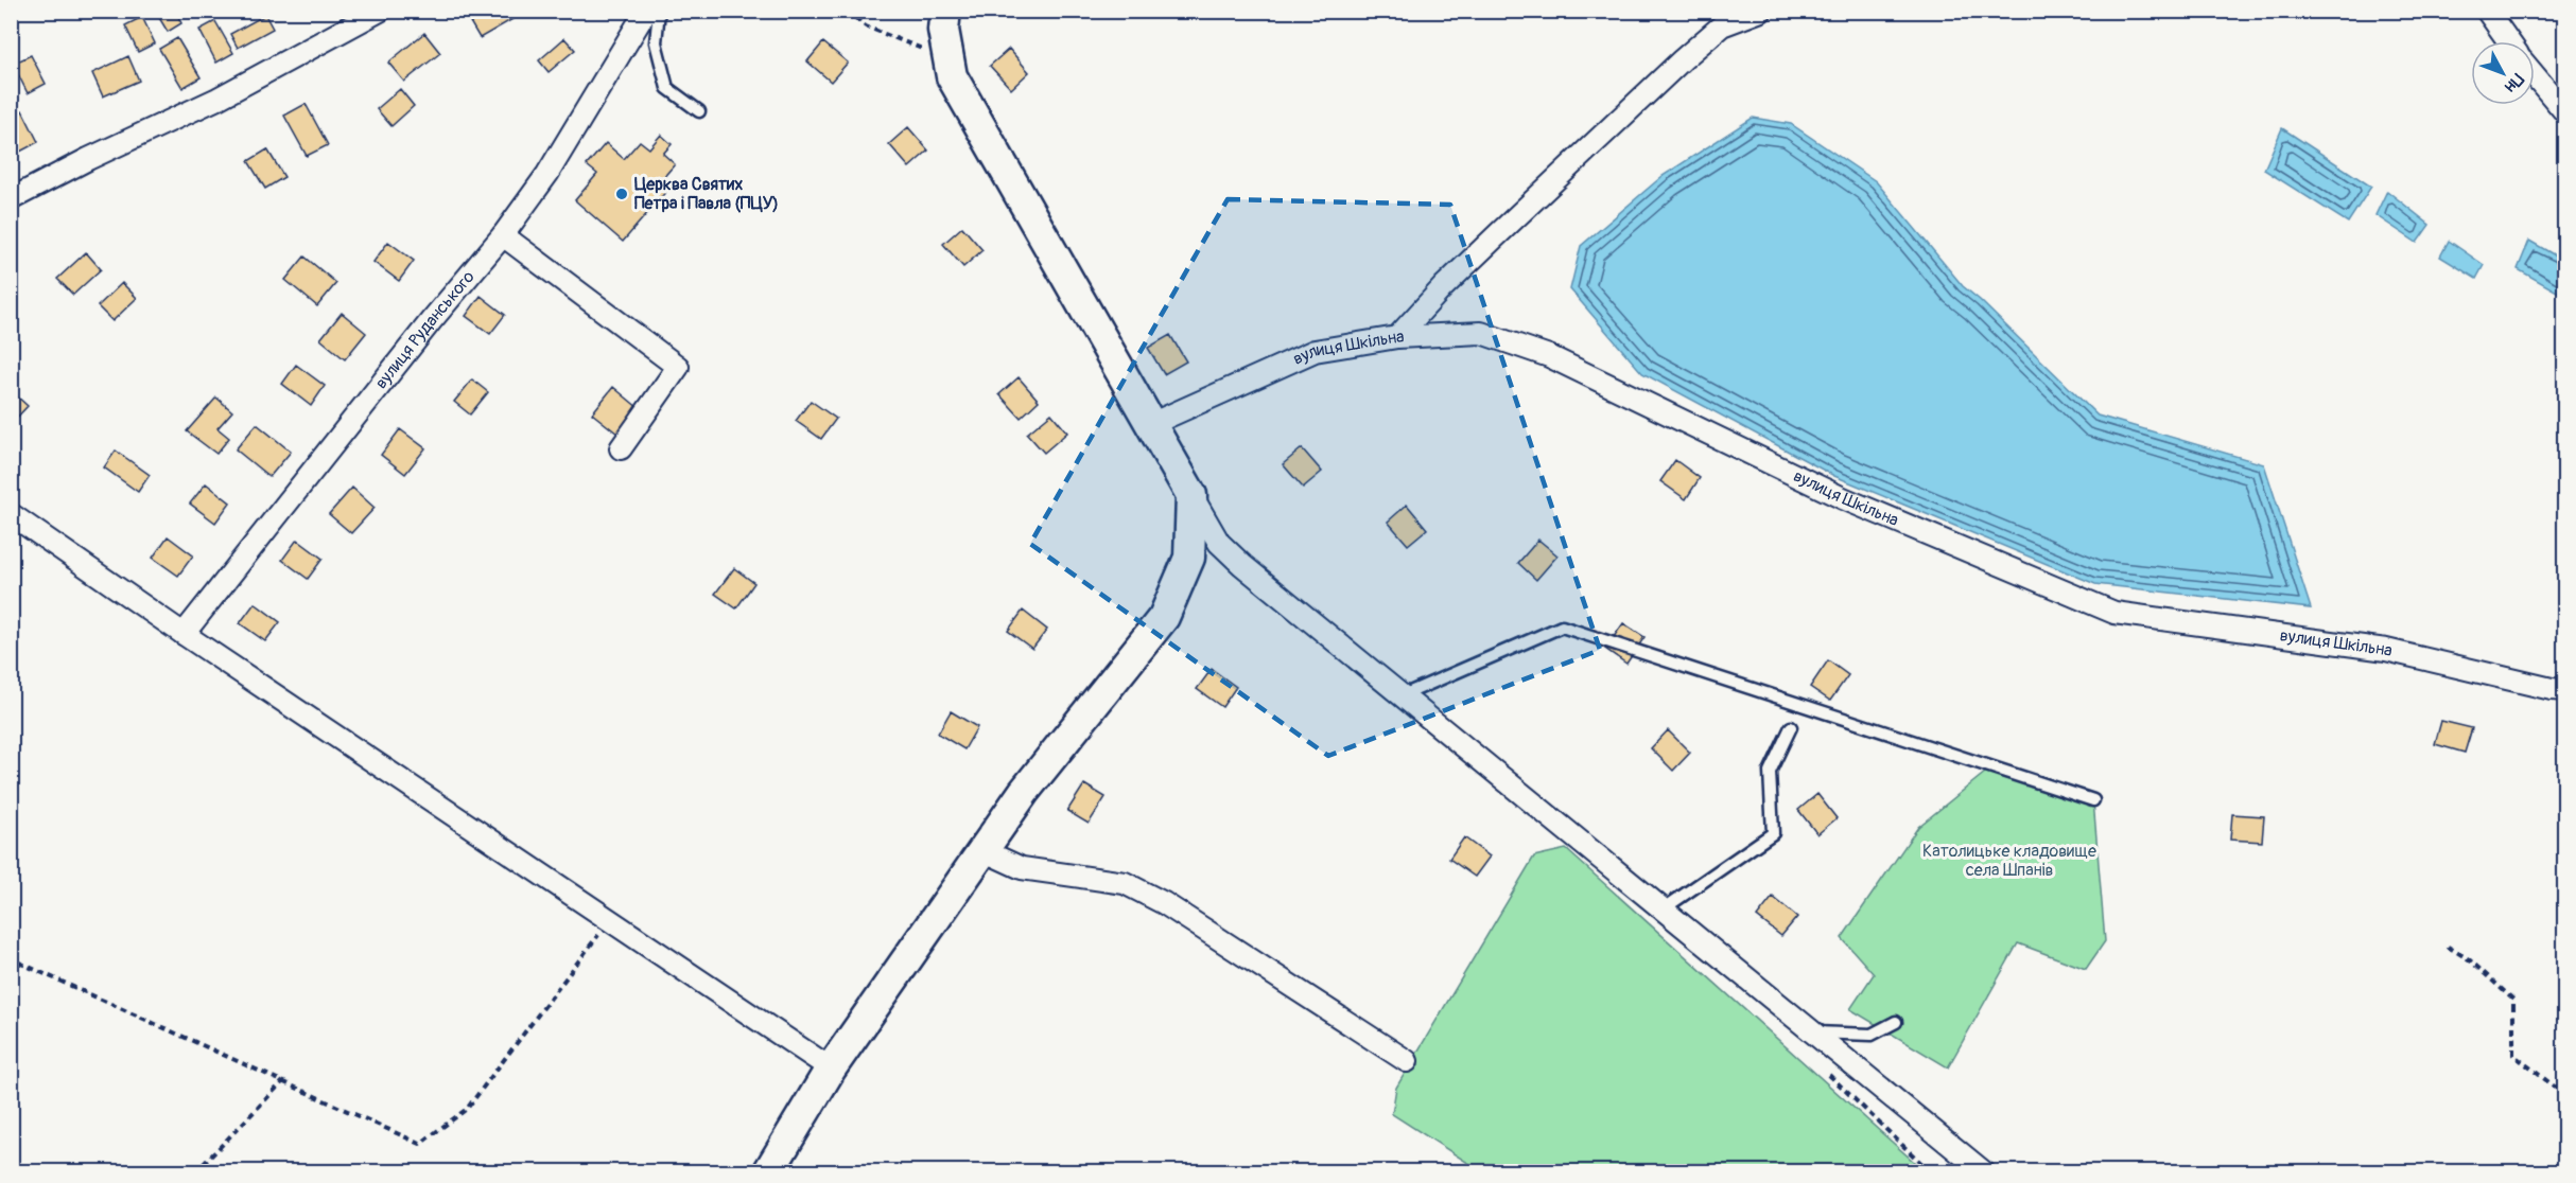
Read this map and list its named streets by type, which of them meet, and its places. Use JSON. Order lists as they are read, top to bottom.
{
  "streets": {
    "street": ["вулиця Руданського", "вулиця Шкільна"]
  },
  "parks": ["Католицьке кладовище села Шпанів"],
  "places": ["Церква Святих Петра і Павла (ПЦУ)"],
  "north": "bottom right"
}
